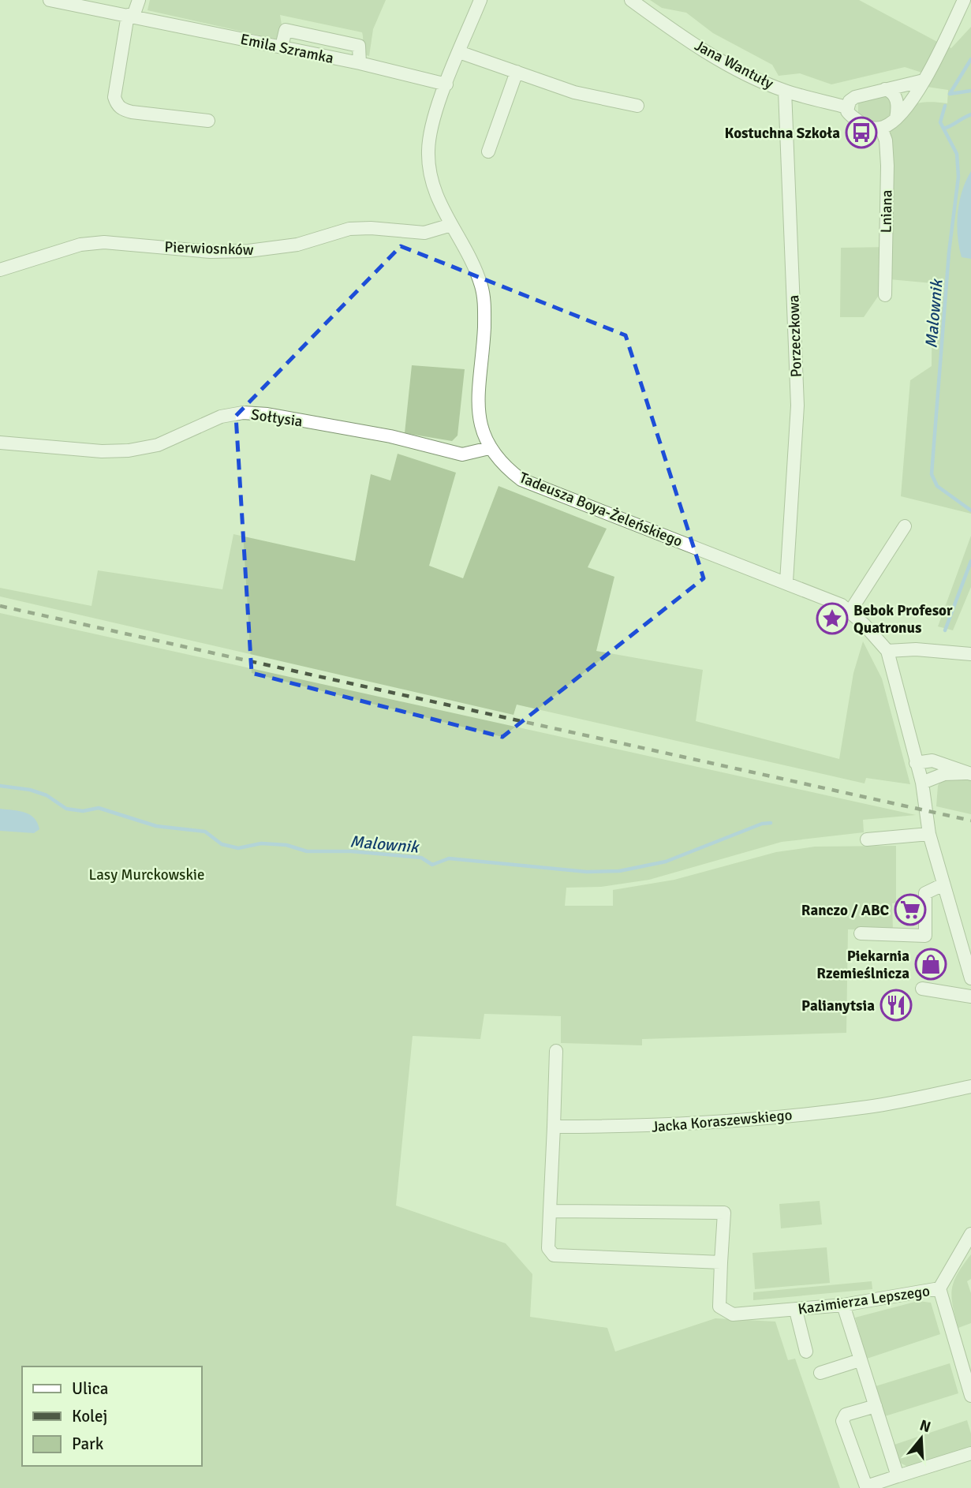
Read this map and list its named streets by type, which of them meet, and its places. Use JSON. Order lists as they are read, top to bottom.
{
  "streets": {
    "street": [
      "Emila Szramka",
      "Jana Wantuły",
      "Lniana",
      "Pierwiosnków",
      "Porzeczkowa",
      "Sołtysia",
      "Tadeusza Boya-Żeleńskiego",
      "Jacka Koraszewskiego",
      "Kazimierza Lepszego"
    ]
  },
  "crossings": [
    ["Emila Szramka", "Tadeusza Boya-Żeleńskiego"],
    ["Jana Wantuły", "Lniana"],
    ["Jana Wantuły", "Porzeczkowa"],
    ["Pierwiosnków", "Tadeusza Boya-Żeleńskiego"],
    ["Porzeczkowa", "Tadeusza Boya-Żeleńskiego"],
    ["Sołtysia", "Tadeusza Boya-Żeleńskiego"]
  ],
  "water": ["Malownik"],
  "parks": ["Lasy Murckowskie"],
  "places": {
    "bus stop": ["Kostuchna Szkoła"],
    "place": ["Bebok Profesor Quatronus"],
    "supermarket": ["Ranczo / ABC"],
    "shop": ["Piekarnia Rzemieślnicza"],
    "restaurant": ["Palianytsia"]
  },
  "legend": ["Ulica", "Kolej", "Park"],
  "north": "top"
}
